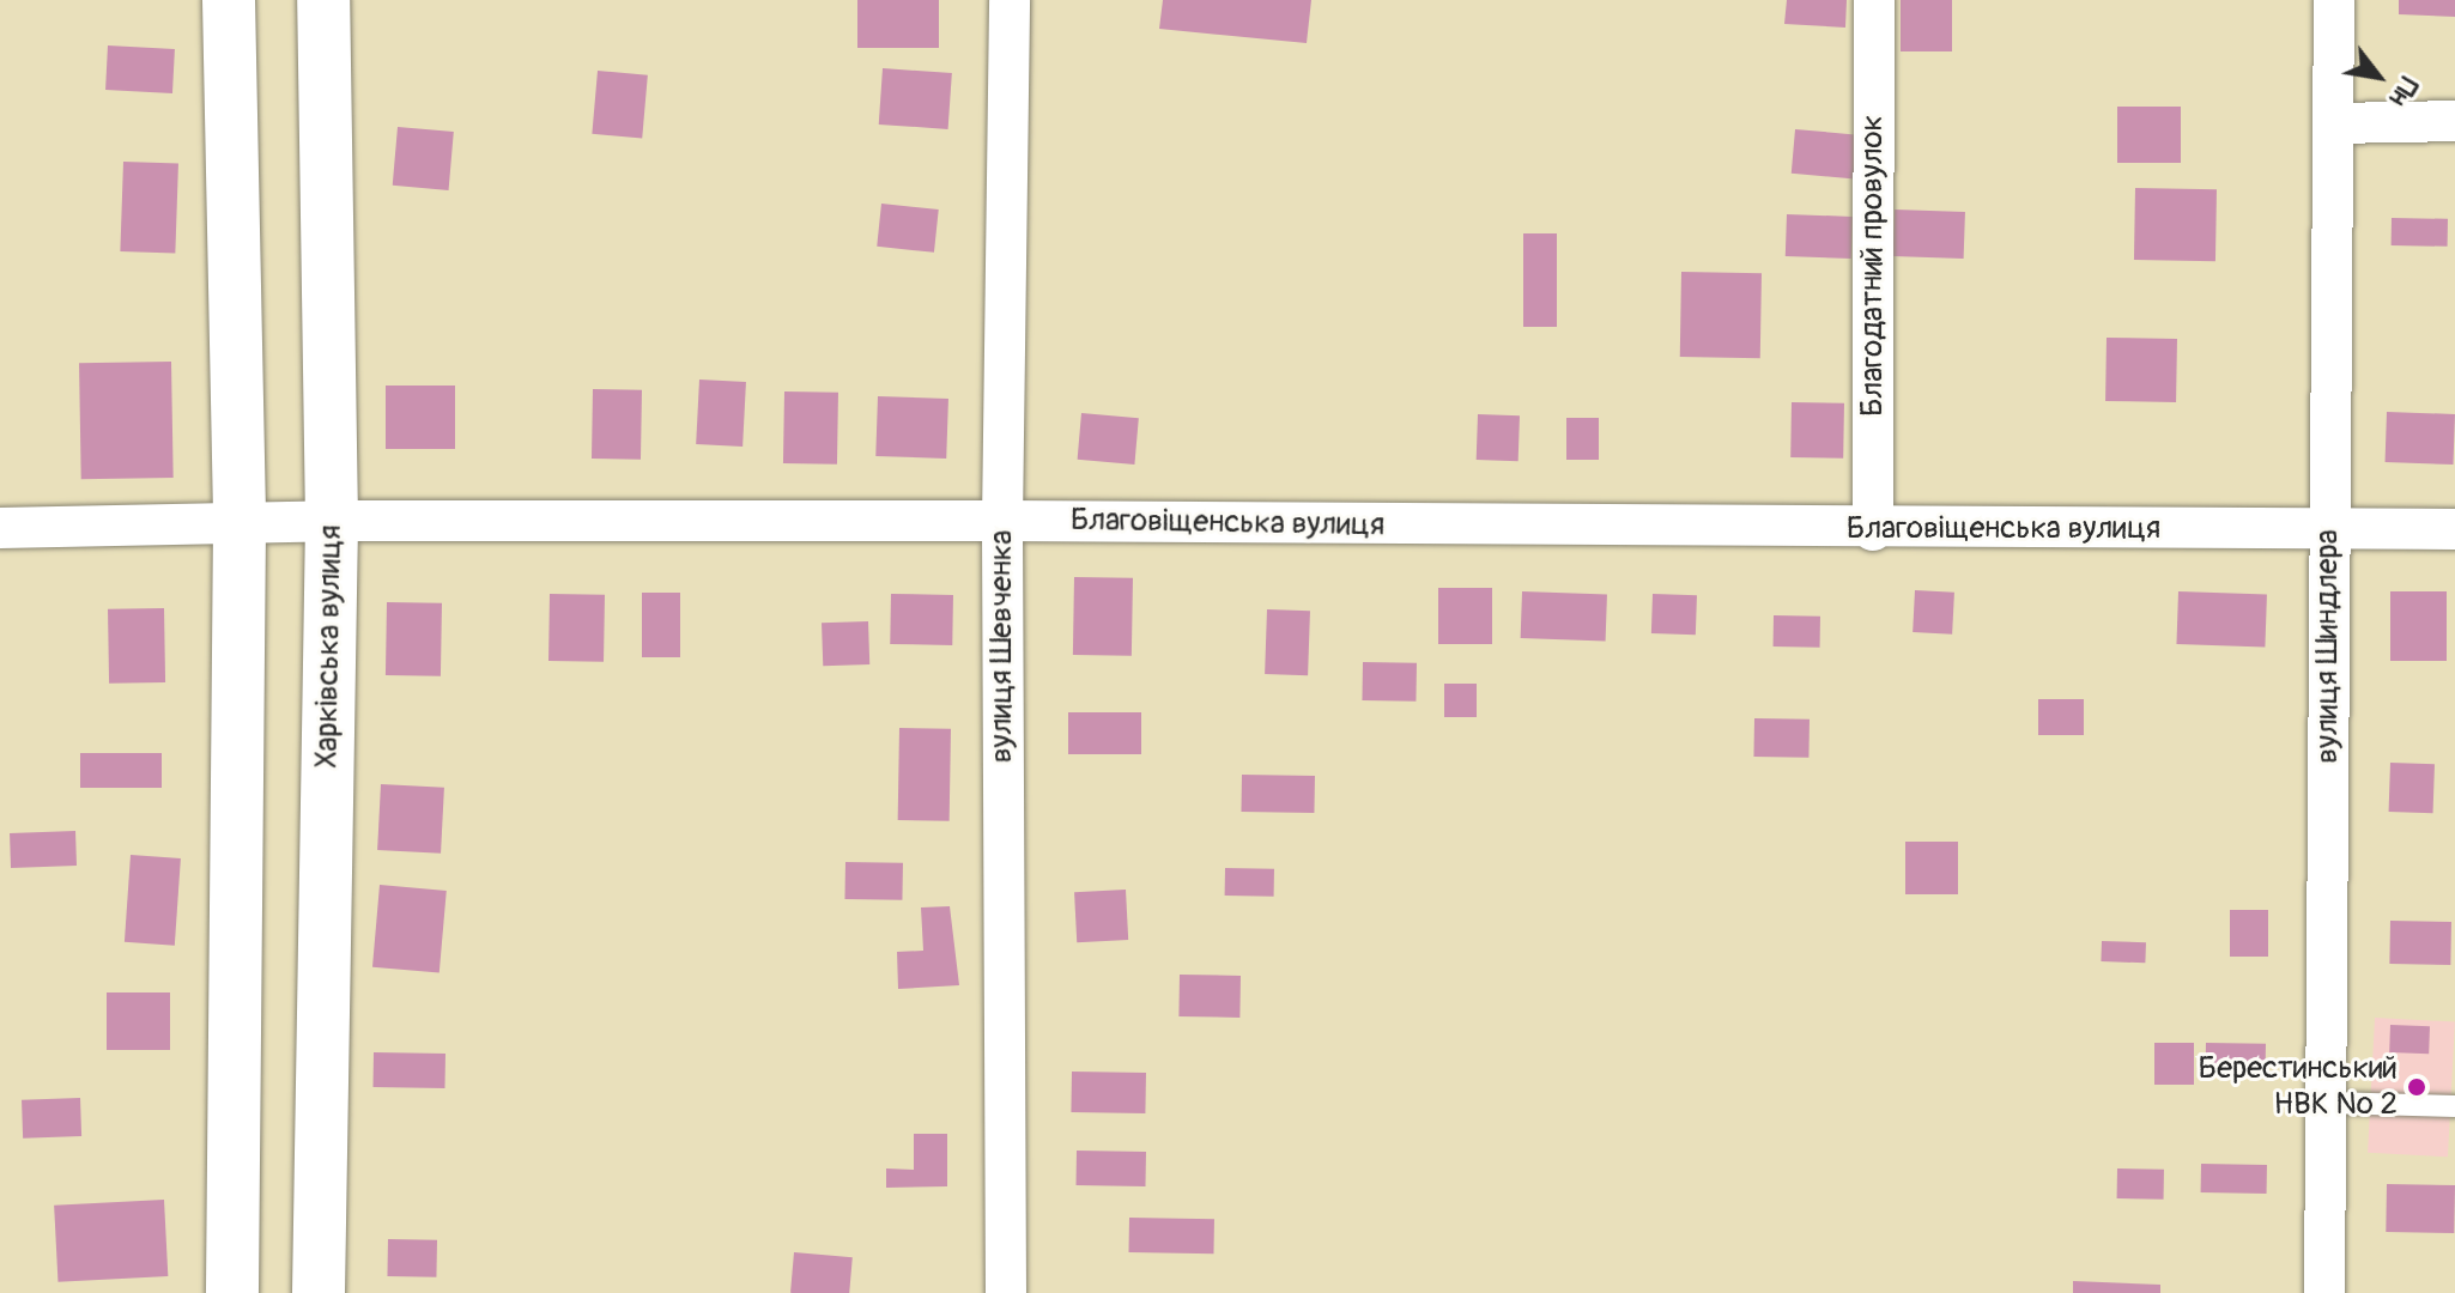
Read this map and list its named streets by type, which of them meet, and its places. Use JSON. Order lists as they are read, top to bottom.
{
  "streets": {
    "street": [
      "Благодатний провулок",
      "Благовіщенська вулиця",
      "Харківська вулиця",
      "вулиця Шевченка",
      "вулиця Шиндлера"
    ]
  },
  "crossings": [
    ["Благодатний провулок", "Благовіщенська вулиця"],
    ["Благовіщенська вулиця", "Харківська вулиця"],
    ["Благовіщенська вулиця", "вулиця Шевченка"],
    ["Благовіщенська вулиця", "вулиця Шиндлера"]
  ],
  "places": ["Берестинський НВК № 2"],
  "north": "bottom right"
}
